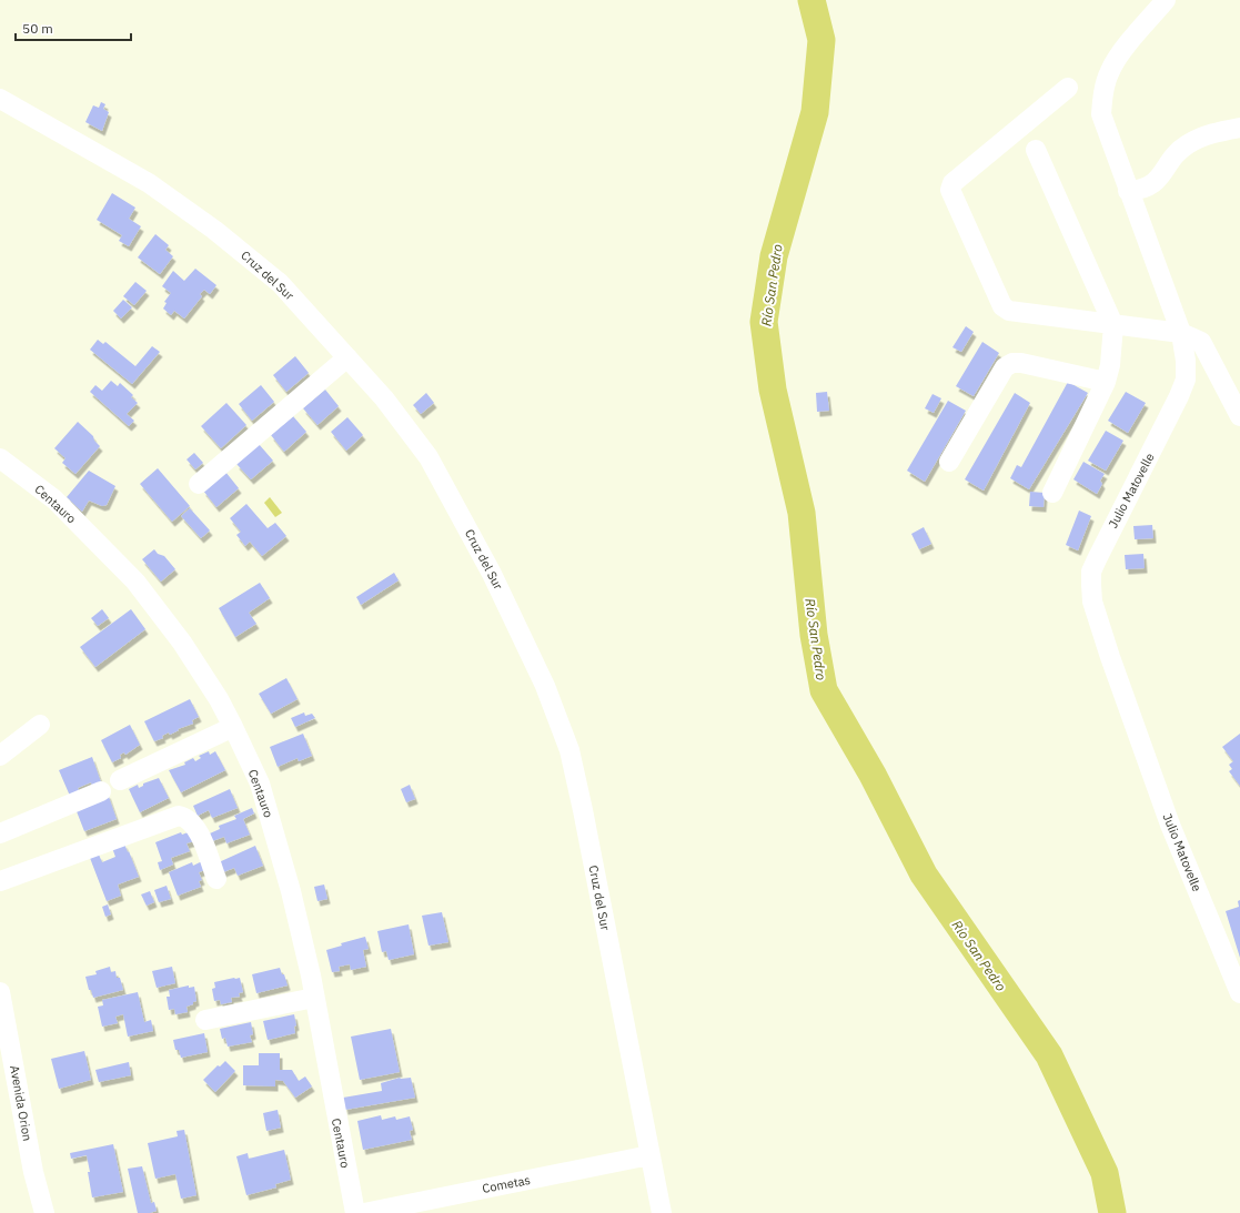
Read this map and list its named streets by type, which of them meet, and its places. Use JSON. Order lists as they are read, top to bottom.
{
  "streets": {
    "street": [
      "Cruz del Sur",
      "Julio Matovelle",
      "Centauro",
      "Avenida Orion",
      "Cometas"
    ]
  },
  "crossings": [
    ["Cruz del Sur", "Cometas"]
  ],
  "water": ["Río San Pedro"],
  "scale_bar": "50 m"
}
